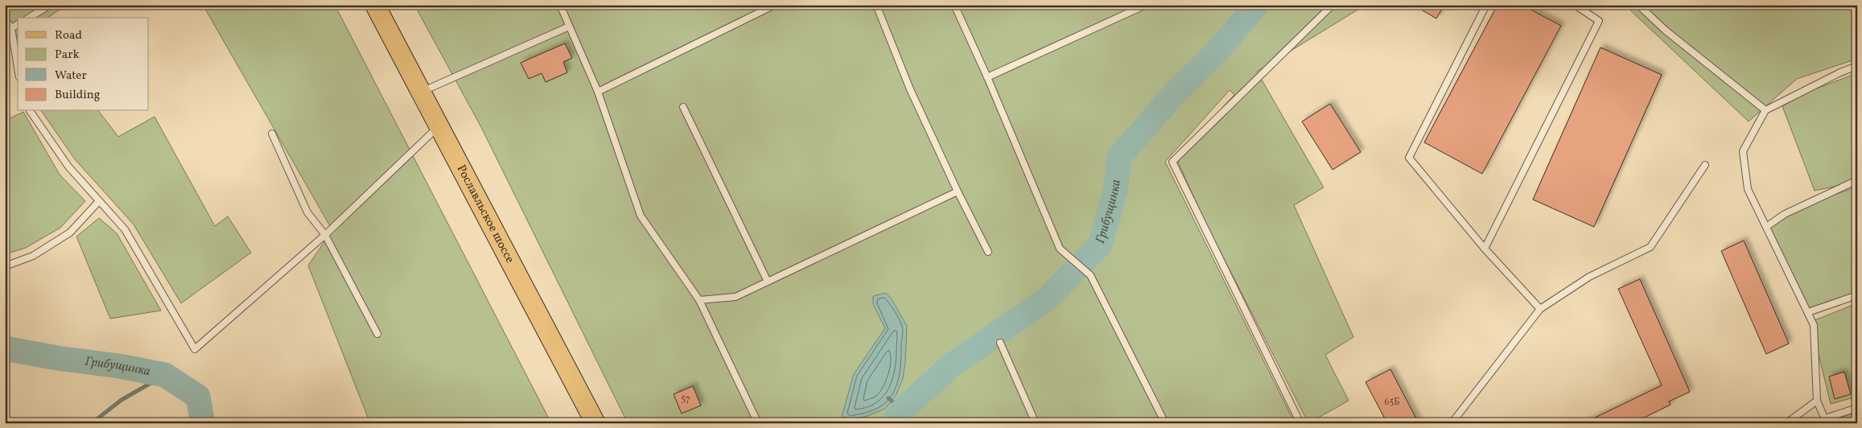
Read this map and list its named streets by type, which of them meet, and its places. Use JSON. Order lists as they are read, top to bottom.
{
  "streets": {
    "main road": ["Рославльское шоссе"]
  },
  "water": ["Грибущинка"],
  "house_numbers": ["57", "65Б"],
  "legend": [
    "Road",
    "Park",
    "Water",
    "Building"
  ]
}
